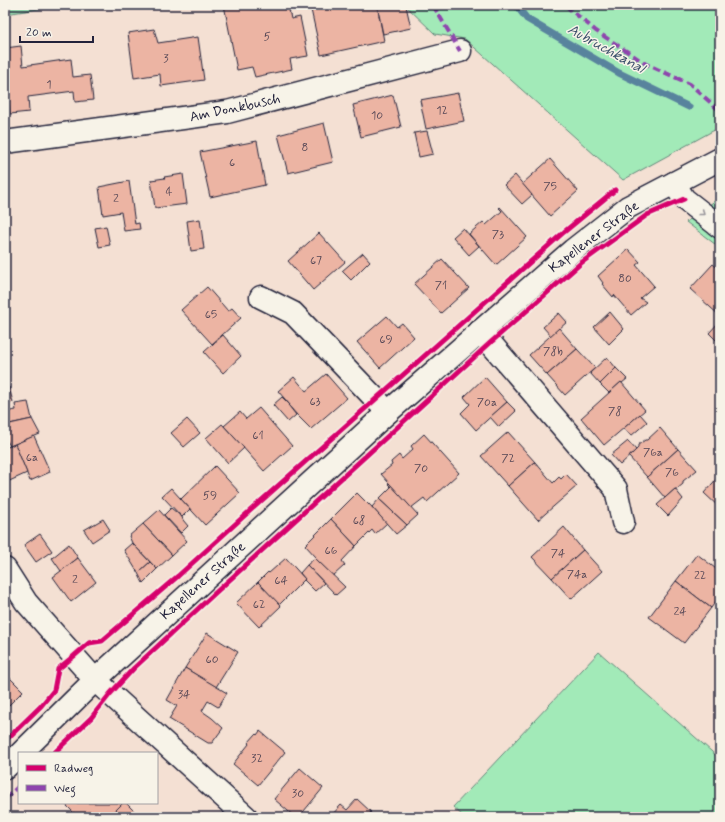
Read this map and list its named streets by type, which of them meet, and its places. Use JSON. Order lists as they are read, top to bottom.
{
  "streets": {
    "street": ["Am Donkbusch", "Kapellener Straße"]
  },
  "water": ["Aubruchkanal"],
  "house_numbers": [
    "5",
    "3",
    "1",
    "12",
    "10",
    "8",
    "6",
    "75",
    "4",
    "2",
    "73",
    "67",
    "80",
    "71",
    "65",
    "69",
    "78b",
    "63",
    "70a",
    "78",
    "61",
    "76a",
    "6a",
    "72",
    "70",
    "76",
    "59",
    "68",
    "66",
    "74",
    "74a",
    "22",
    "2",
    "64",
    "62",
    "24",
    "60",
    "34",
    "32",
    "30"
  ],
  "legend": ["Radweg", "Weg"],
  "scale_bar": "20 m"
}
